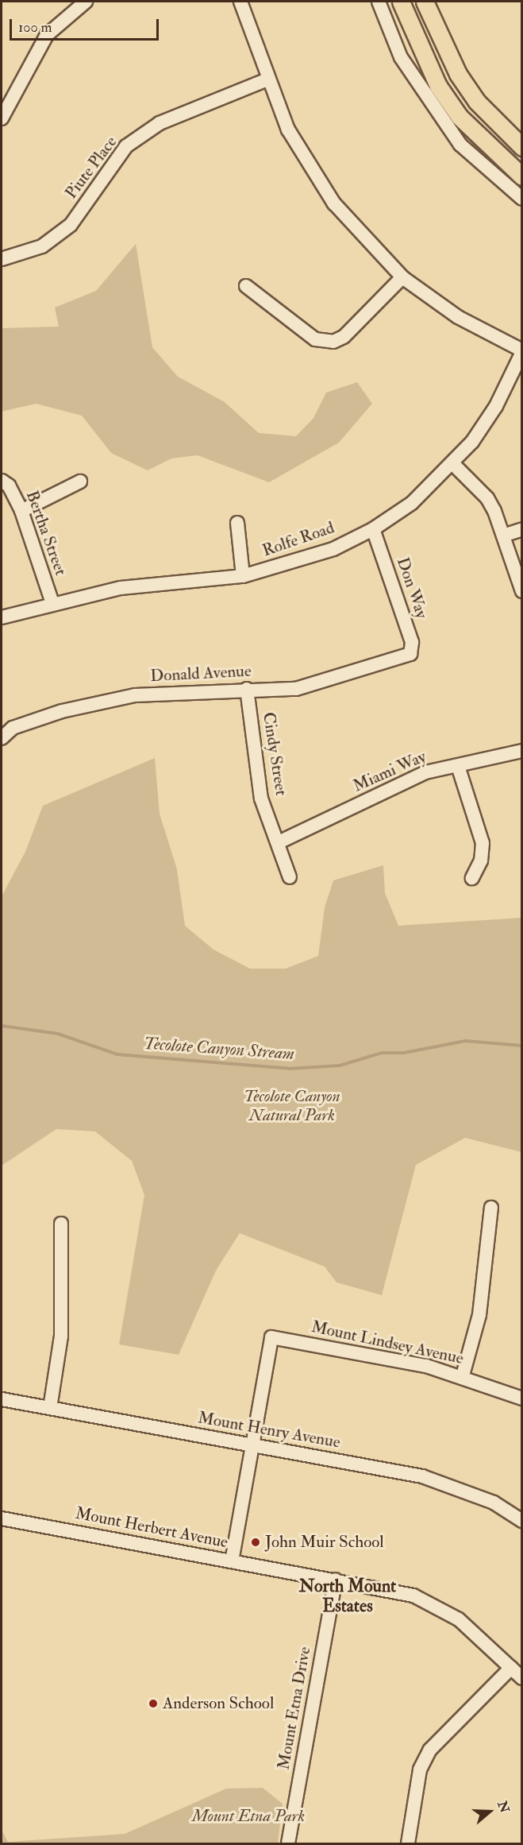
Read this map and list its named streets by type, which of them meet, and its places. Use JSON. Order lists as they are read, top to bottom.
{
  "streets": {
    "street": [
      "Piute Place",
      "Bertha Street",
      "Rolfe Road",
      "Don Way",
      "Donald Avenue",
      "Cindy Street",
      "Miami Way",
      "Mount Lindsey Avenue",
      "Mount Henry Avenue",
      "Mount Herbert Avenue",
      "Mount Etna Drive"
    ]
  },
  "crossings": [
    ["Bertha Street", "Rolfe Road"],
    ["Rolfe Road", "Don Way"],
    ["Don Way", "Donald Avenue"],
    ["Donald Avenue", "Cindy Street"],
    ["Cindy Street", "Miami Way"],
    ["Mount Lindsey Avenue", "Mount Henry Avenue"],
    ["Mount Herbert Avenue", "Mount Etna Drive"]
  ],
  "districts": ["North Mount Estates"],
  "water": ["Tecolote Canyon Stream"],
  "parks": ["Tecolote Canyon Natural Park", "Mount Etna Park"],
  "places": ["John Muir School", "Anderson School"],
  "scale_bar": "100 m",
  "north": "right"
}
